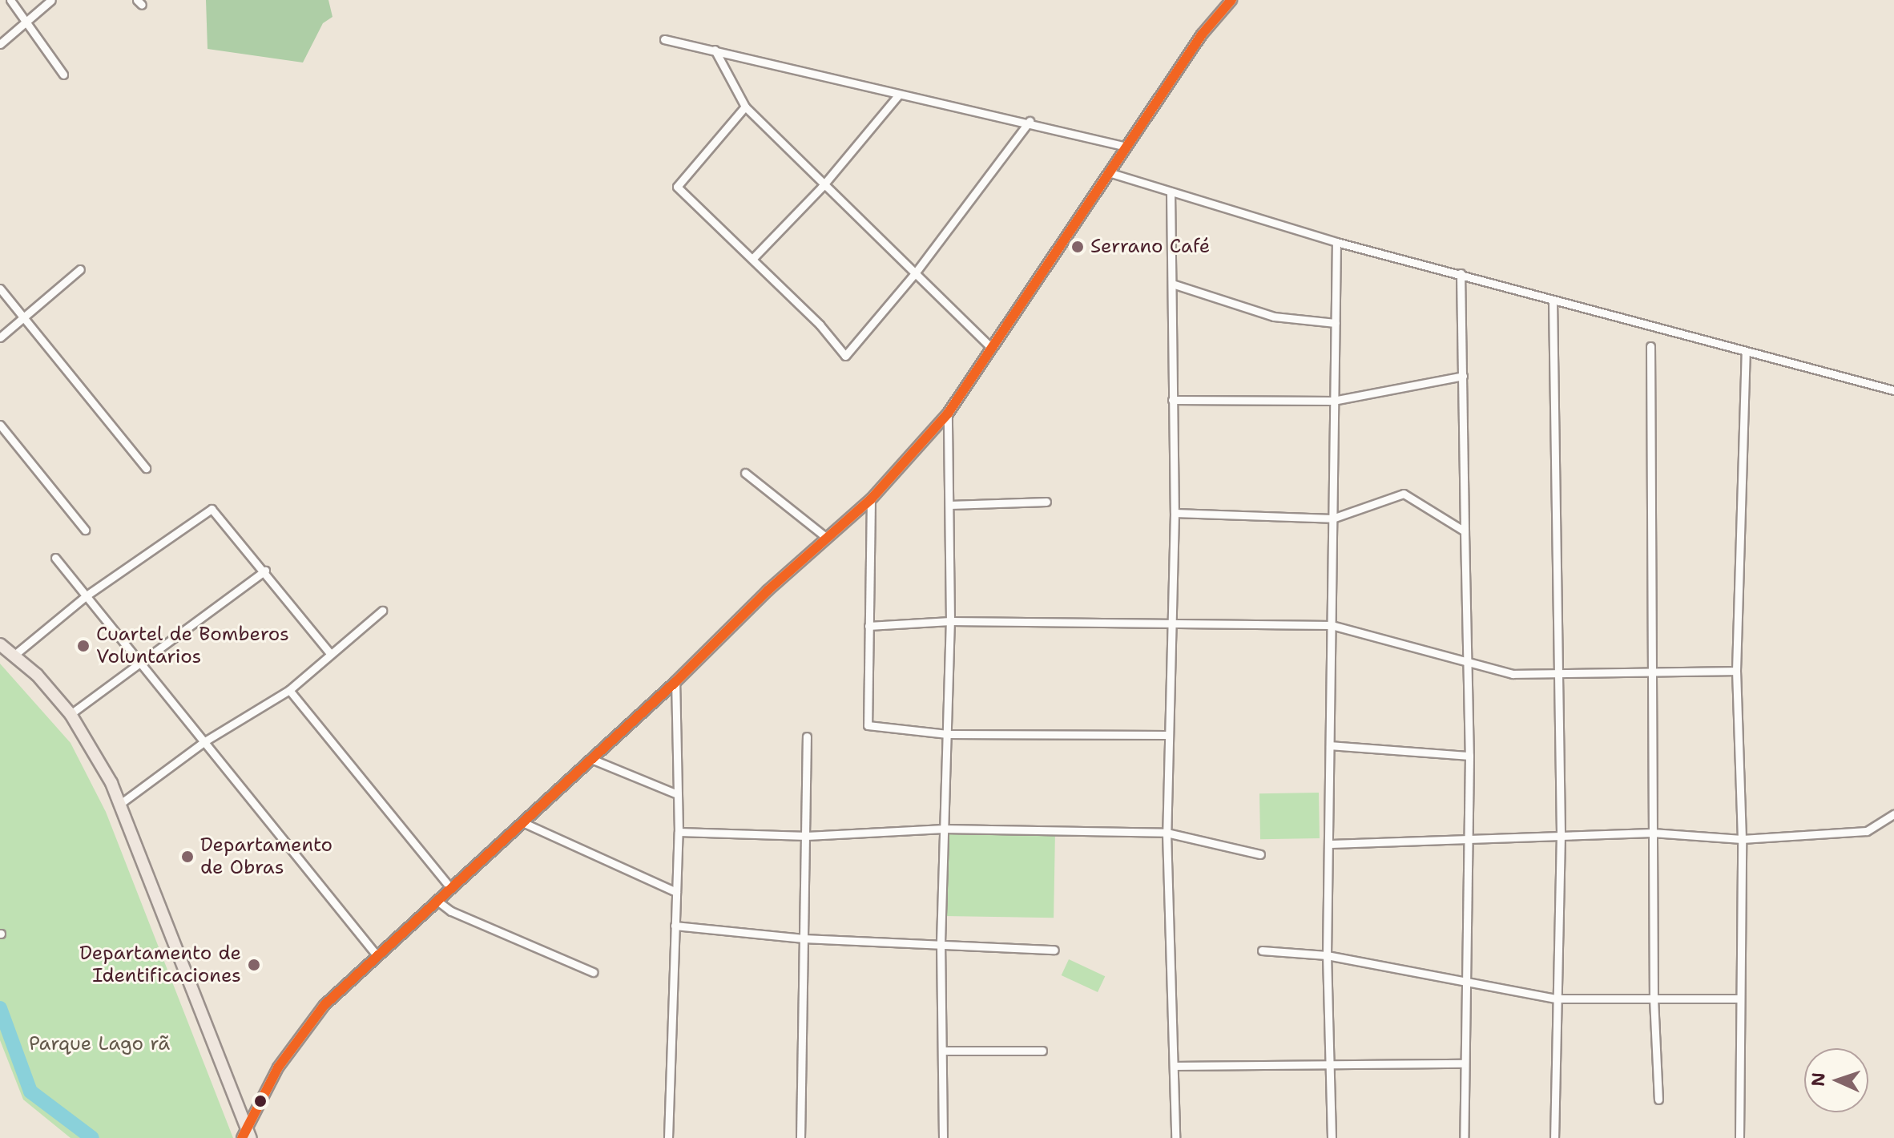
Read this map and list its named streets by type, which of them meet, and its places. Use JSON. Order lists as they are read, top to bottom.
{
  "parks": ["Parque Lago rã"],
  "places": [
    "Serrano Café",
    "Cuartel de Bomberos Voluntarios",
    "Departamento de Obras",
    "Departamento de Identificaciones"
  ],
  "north": "left"
}
